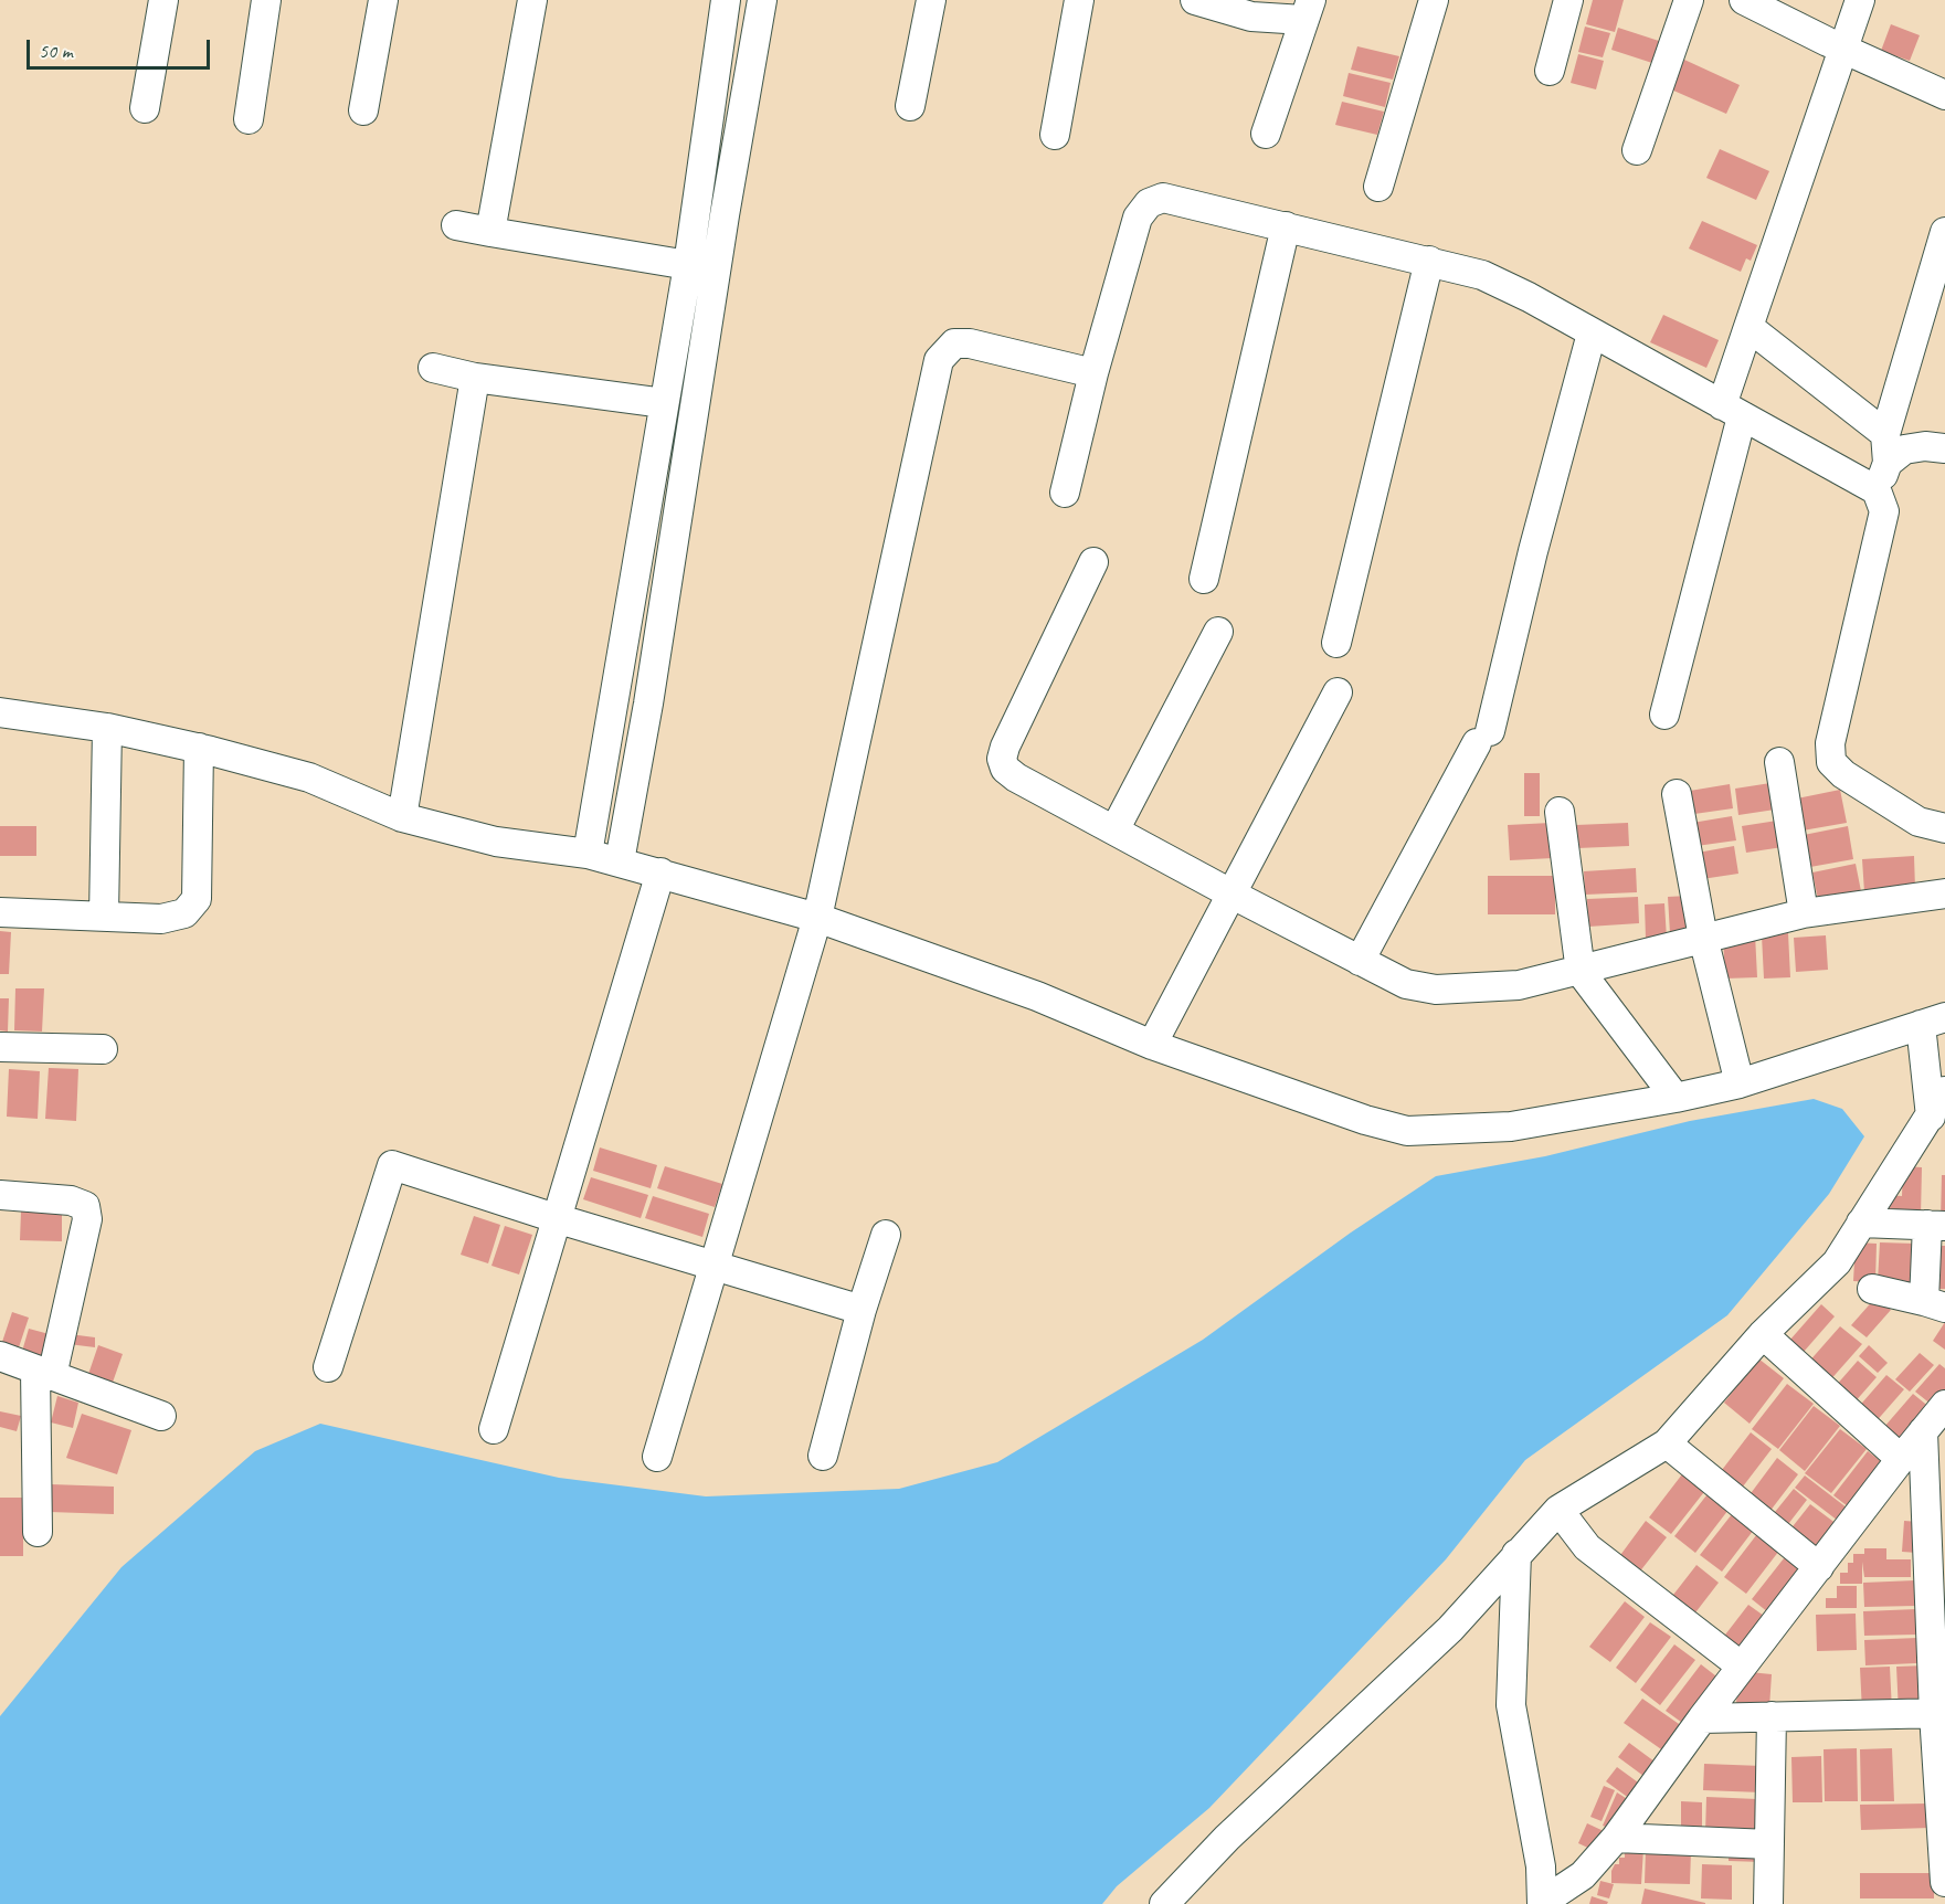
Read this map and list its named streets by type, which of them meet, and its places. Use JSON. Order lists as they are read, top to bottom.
{
  "scale_bar": "50 m"
}
